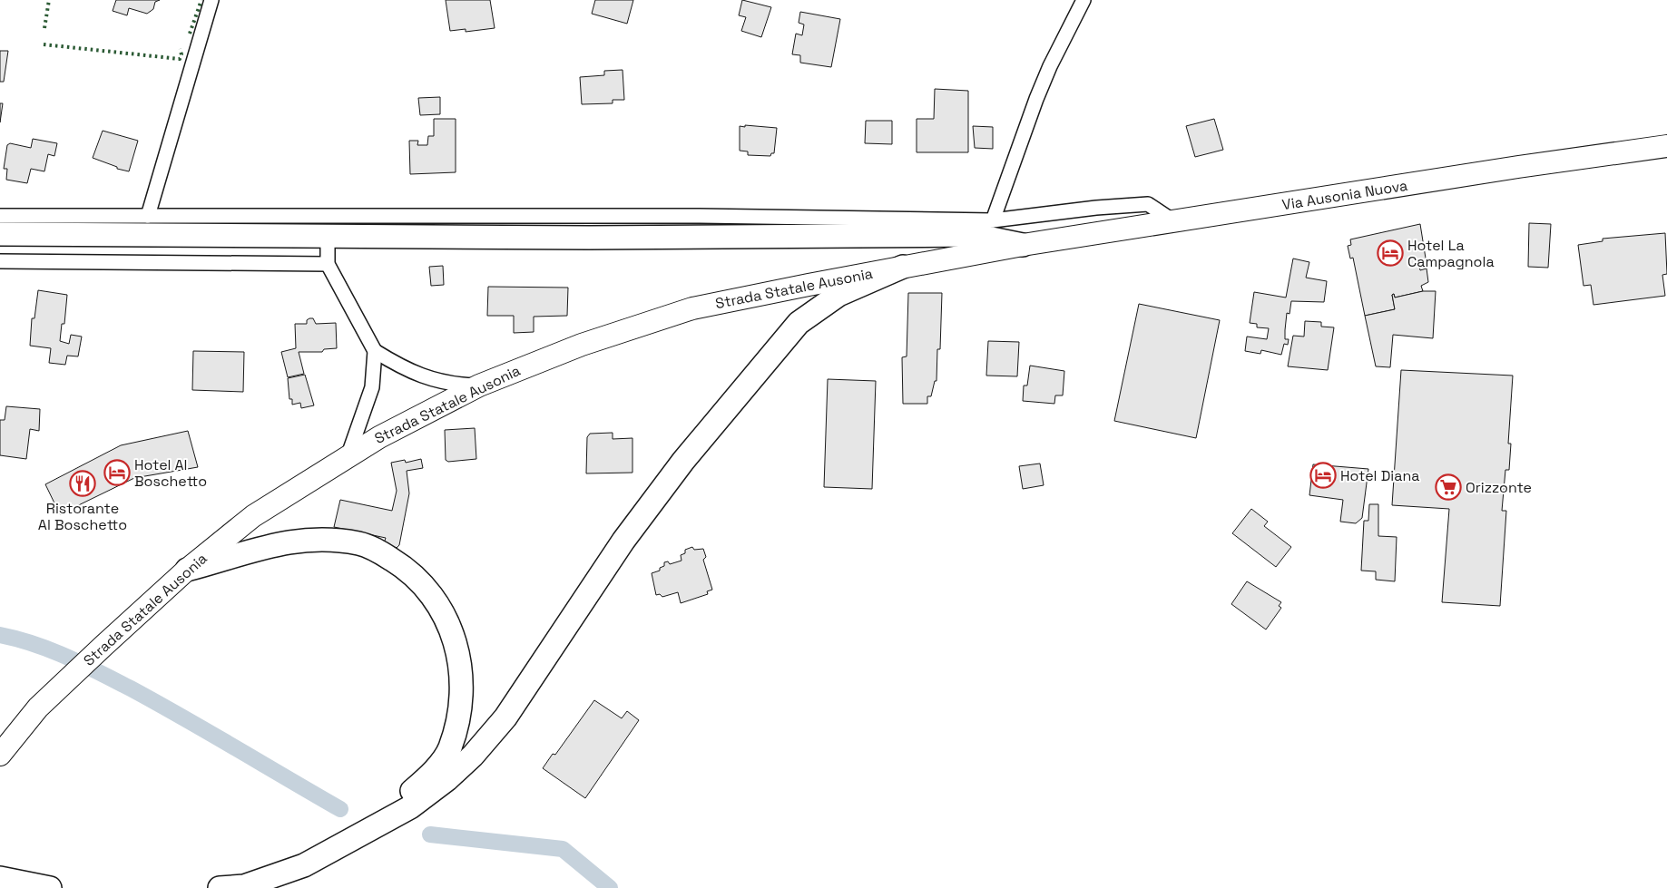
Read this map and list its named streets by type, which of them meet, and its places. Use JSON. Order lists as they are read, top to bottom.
{
  "streets": {
    "main road": ["Via Ausonia Nuova", "Strada Statale Ausonia"]
  },
  "crossings": [
    ["Via Ausonia Nuova", "Strada Statale Ausonia"]
  ],
  "places": {
    "hotel": ["Hotel La Campagnola", "Hotel Al Boschetto", "Hotel Diana"],
    "restaurant": ["Ristorante Al Boschetto"],
    "supermarket": ["Orizzonte"]
  }
}
